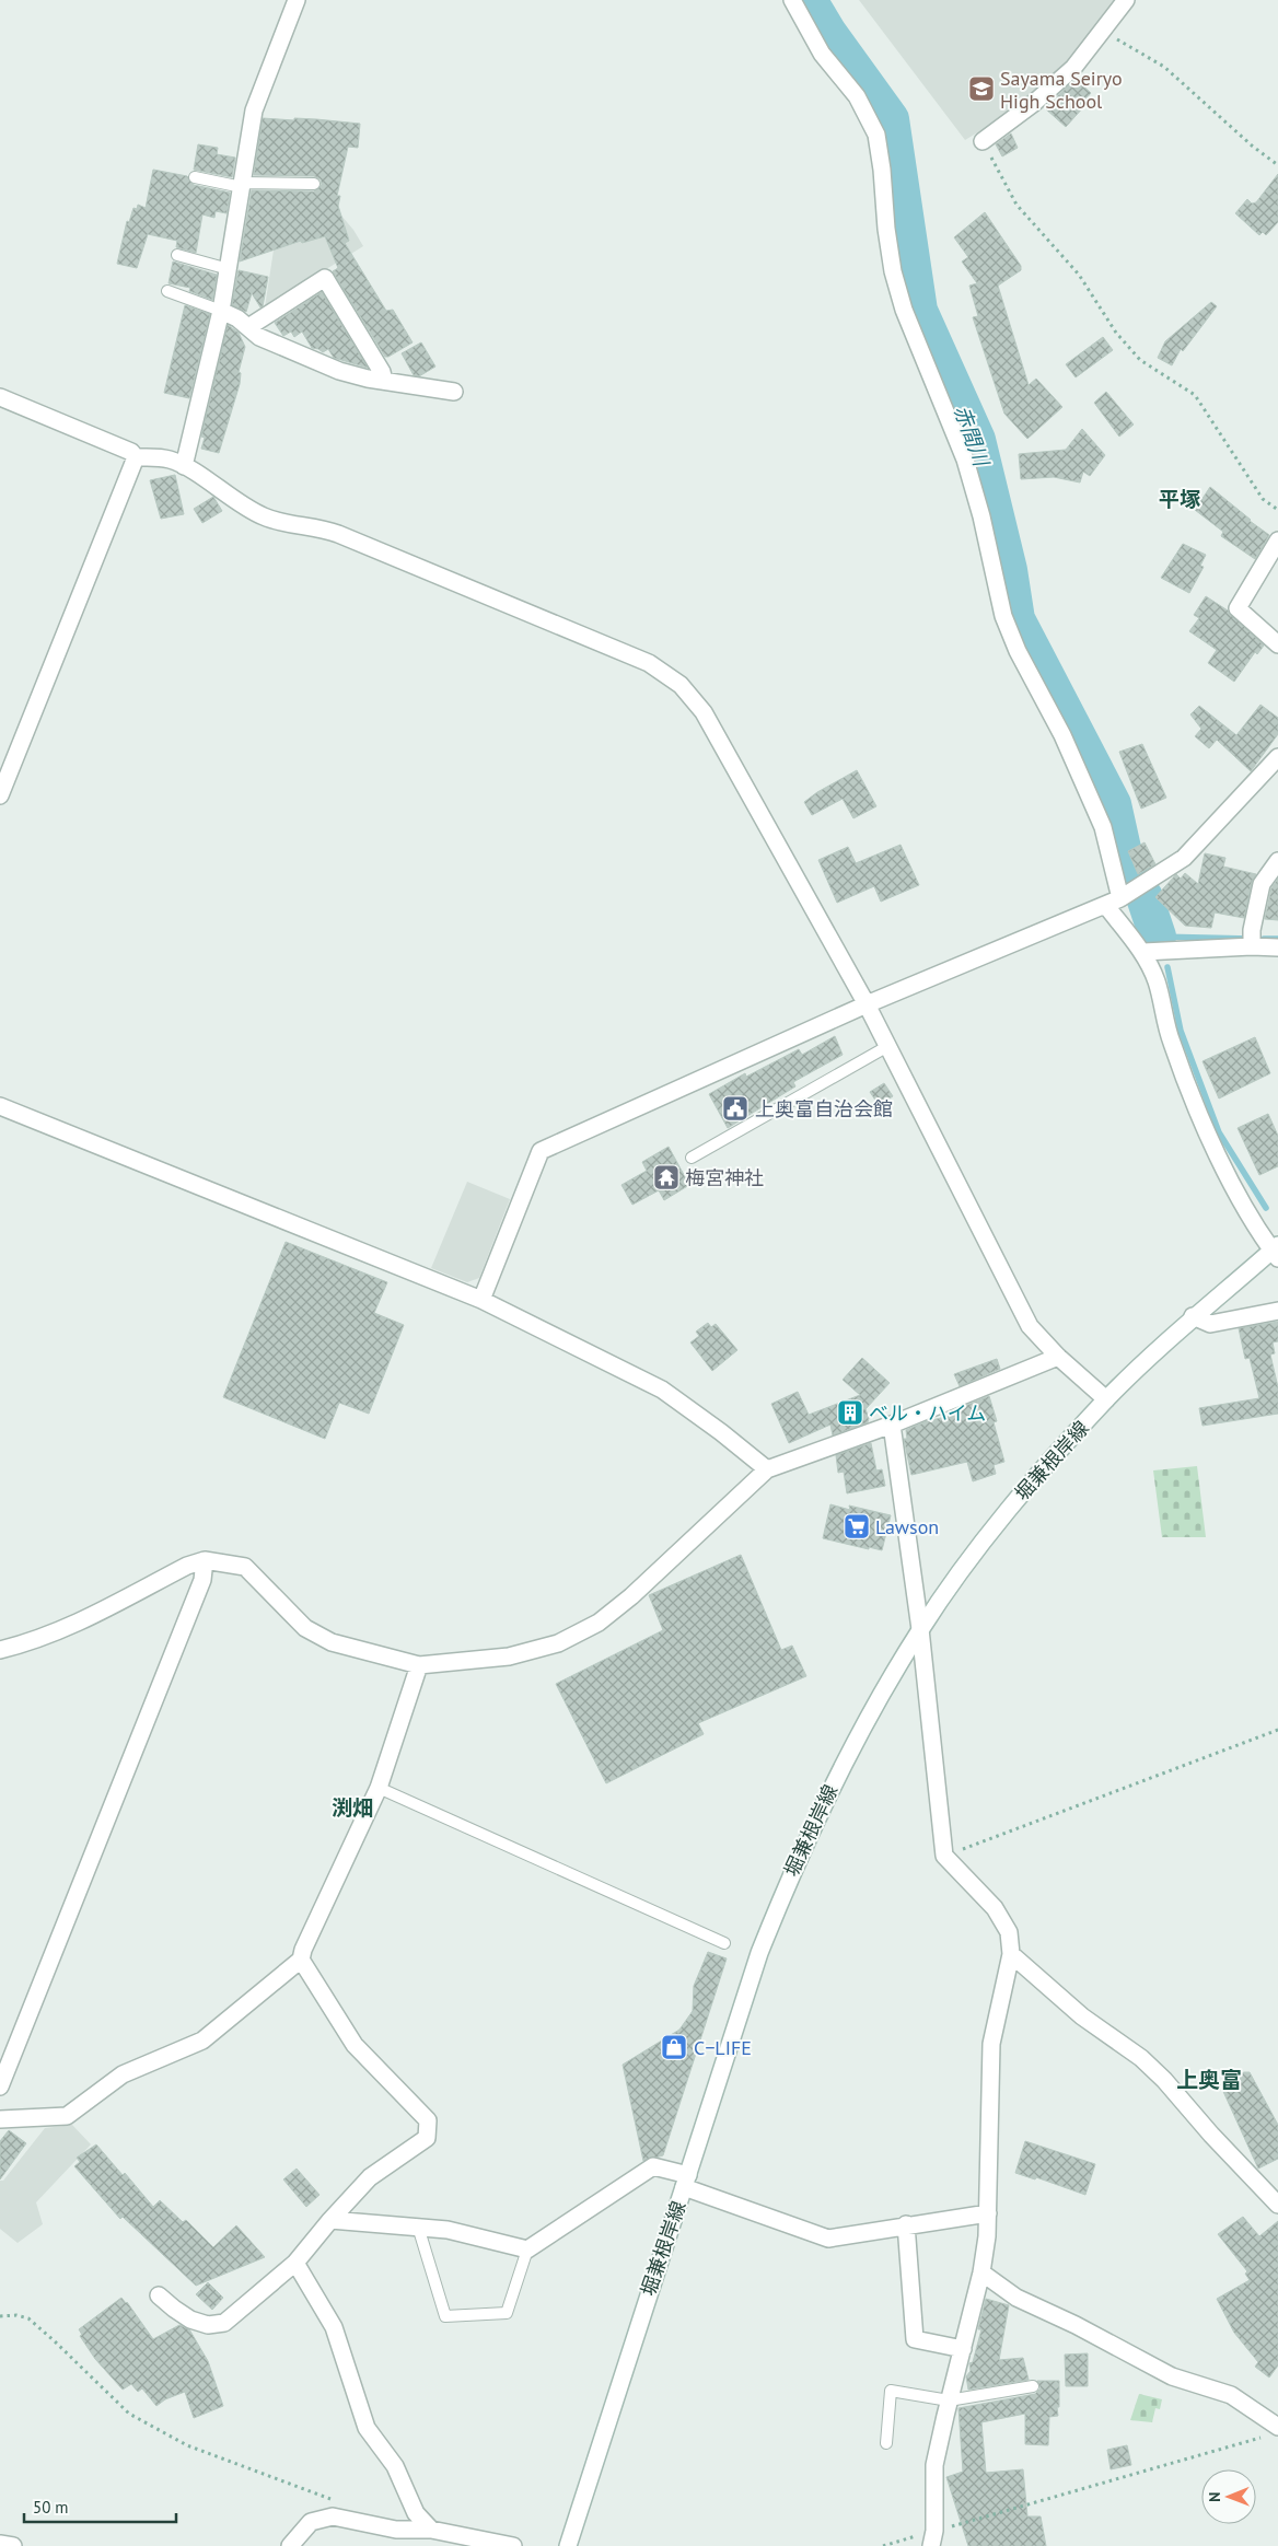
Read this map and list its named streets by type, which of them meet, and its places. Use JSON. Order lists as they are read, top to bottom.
{
  "streets": {
    "street": ["堀兼根岸線"]
  },
  "districts": ["平塚", "渕畑", "上奥富"],
  "water": ["赤間川"],
  "places": {
    "school or university": ["Sayama Seiryo High School"],
    "public building": ["上奥富自治会館"],
    "temple": ["梅宮神社"],
    "building": ["ベル・ハイム"],
    "supermarket": ["Lawson"],
    "shop": ["C−LIFE"]
  },
  "scale_bar": "50 m",
  "north": "left"
}
